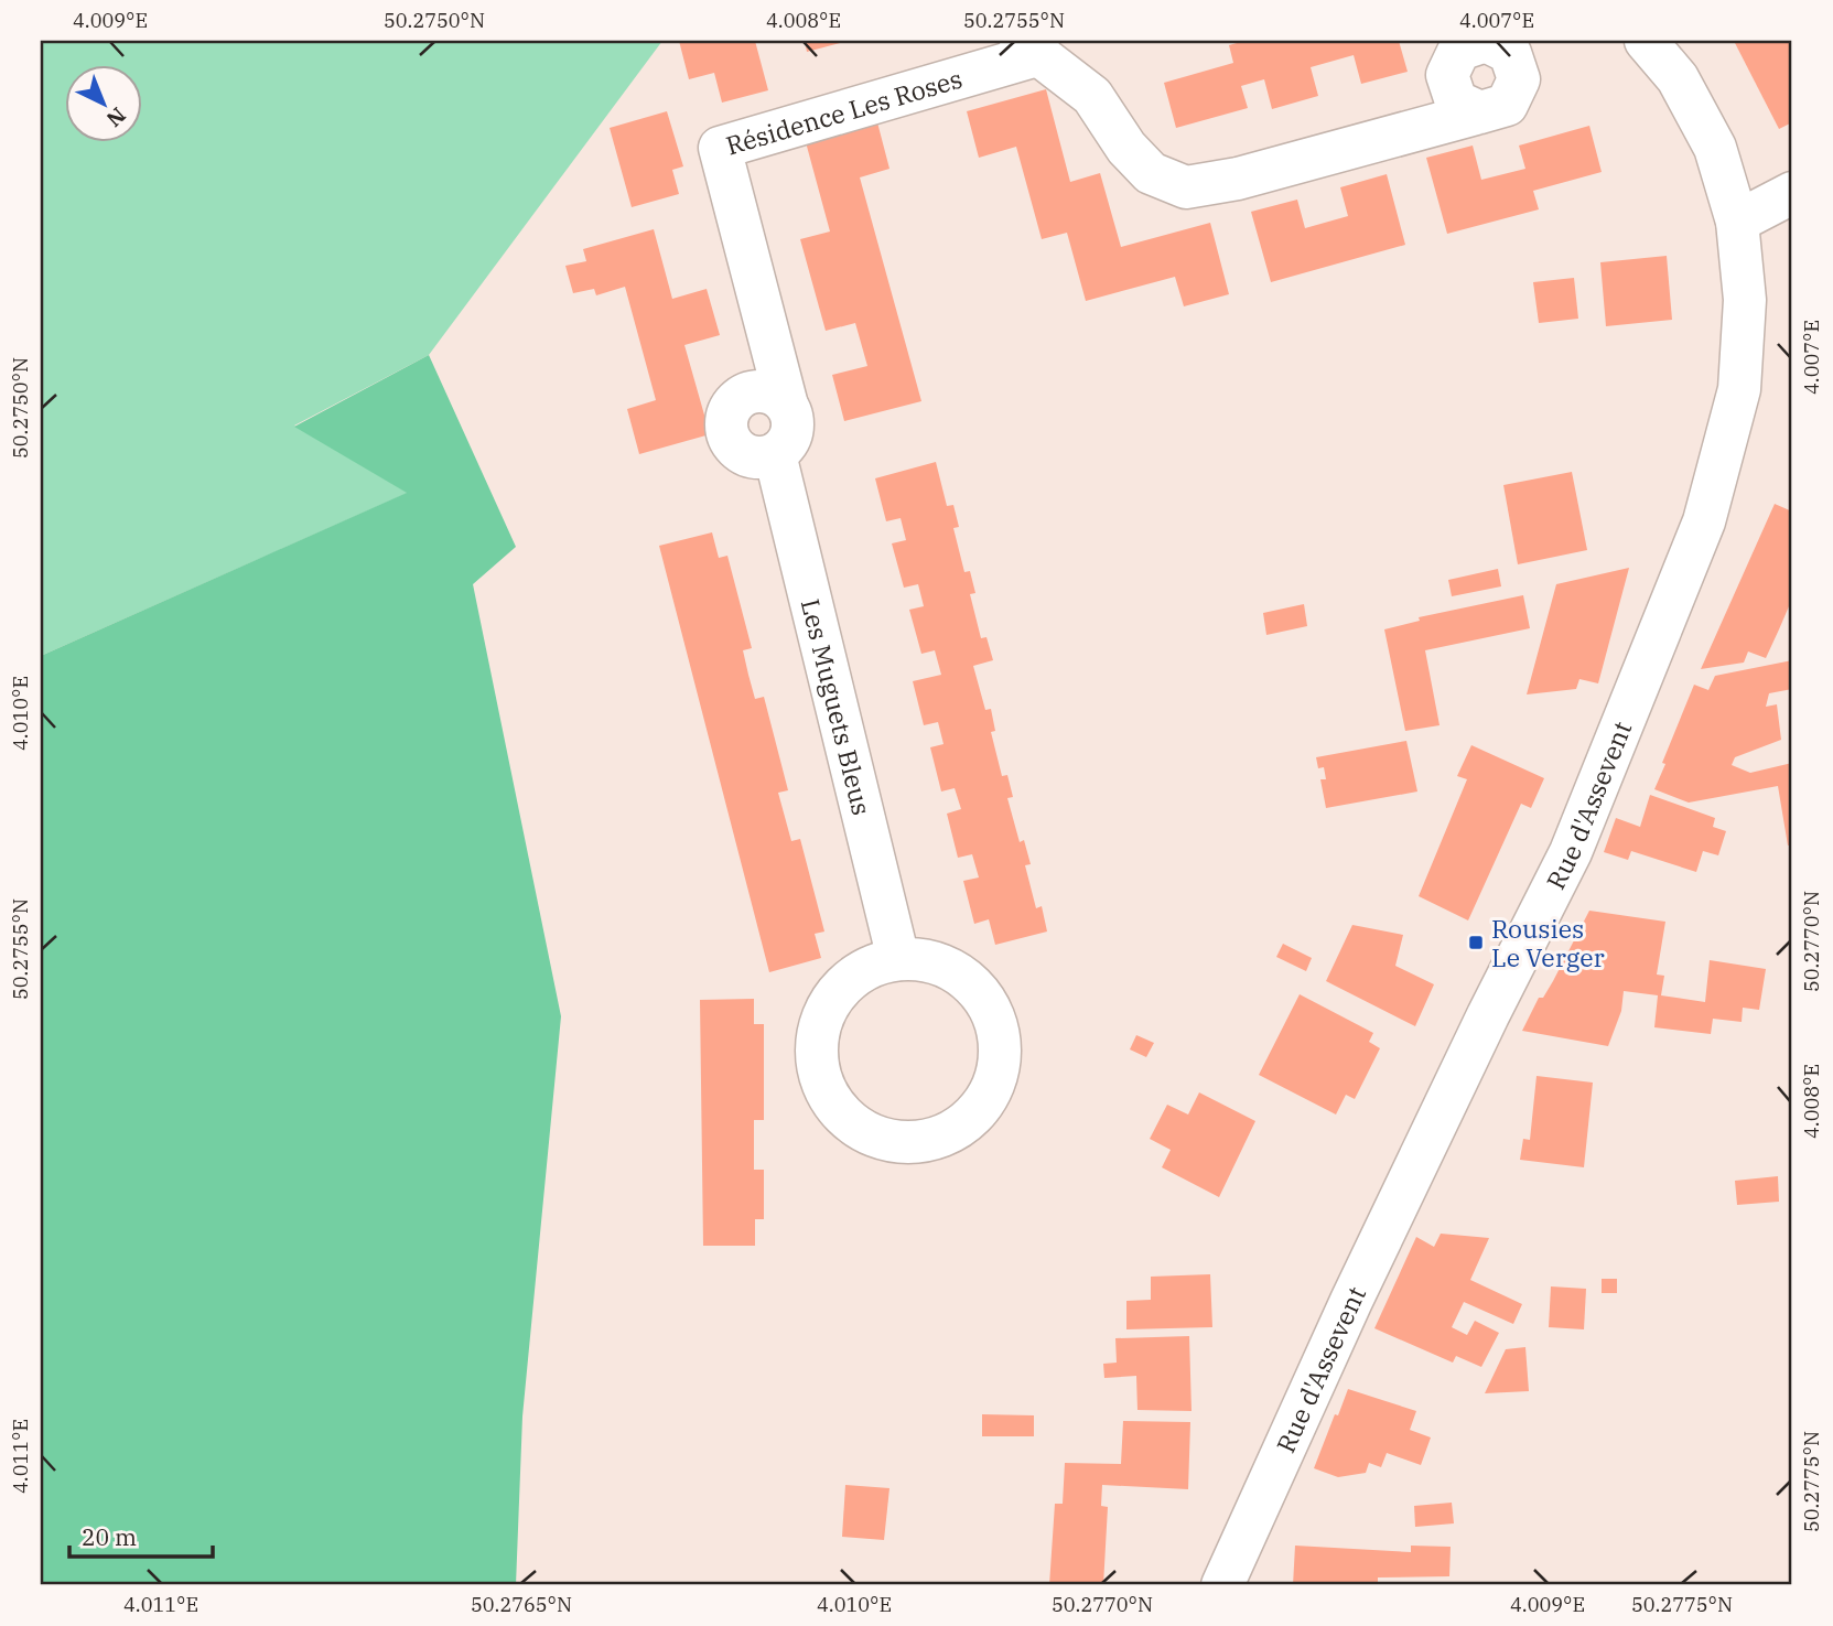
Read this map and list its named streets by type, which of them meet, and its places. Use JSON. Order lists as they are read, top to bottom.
{
  "streets": {
    "street": ["Résidence Les Roses", "Les Muguets Bleus", "Rue d'Assevent"]
  },
  "crossings": [
    ["Résidence Les Roses", "Les Muguets Bleus"]
  ],
  "places": {
    "transit": ["Rousies Le Verger"]
  },
  "scale_bar": "20 m",
  "north": "bottom right",
  "coordinates": [
    "4.009°E",
    "50.2750°N",
    "4.008°E",
    "50.2755°N",
    "4.007°E",
    "4.010°E",
    "50.2770°N",
    "4.011°E",
    "50.2775°N",
    "50.2765°N"
  ]
}
